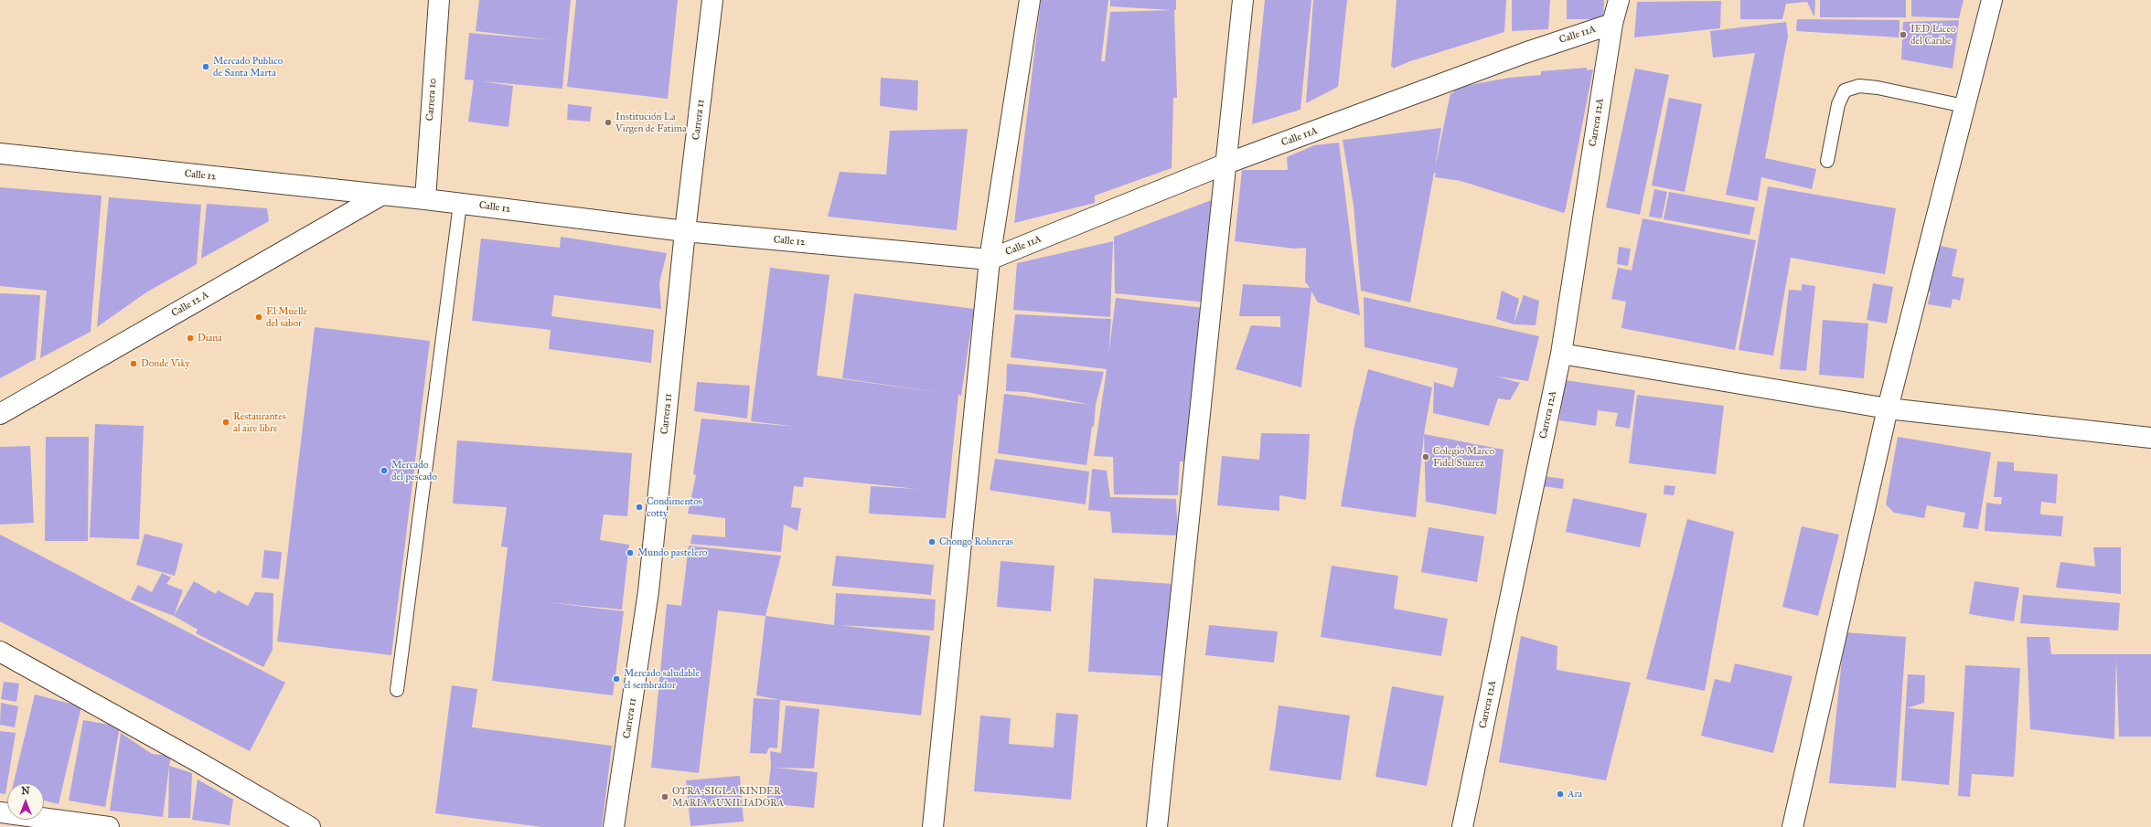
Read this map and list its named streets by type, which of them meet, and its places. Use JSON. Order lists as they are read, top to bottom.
{
  "streets": {
    "street": [
      "Calle 11A",
      "Carrera 10",
      "Carrera 11",
      "Carrera 12A",
      "Calle 12",
      "Calle 12 A"
    ]
  },
  "crossings": [
    ["Calle 11A", "Carrera 12A"],
    ["Calle 11A", "Calle 12"],
    ["Carrera 10", "Calle 12"],
    ["Carrera 11", "Calle 12"],
    ["Calle 12", "Calle 12 A"]
  ],
  "places": [
    "IED Liceo del Caribe",
    "Mercado Publico de Santa Marta",
    "Institución La Virgen de Fatima",
    "El Muelle del sabor",
    "Diana",
    "Donde Viky",
    "Restaurantes al aire libre",
    "Colegio Marco Fidel Suarez",
    "Mercado del pescado",
    "Condimentos cotty",
    "Chongo Rolineras",
    "Mundo pastelero",
    "Mercado saludable el sembrador",
    "Ara",
    "OTRA-SIGLA KINDER MARIA AUXILIADORA"
  ],
  "north": "top"
}
